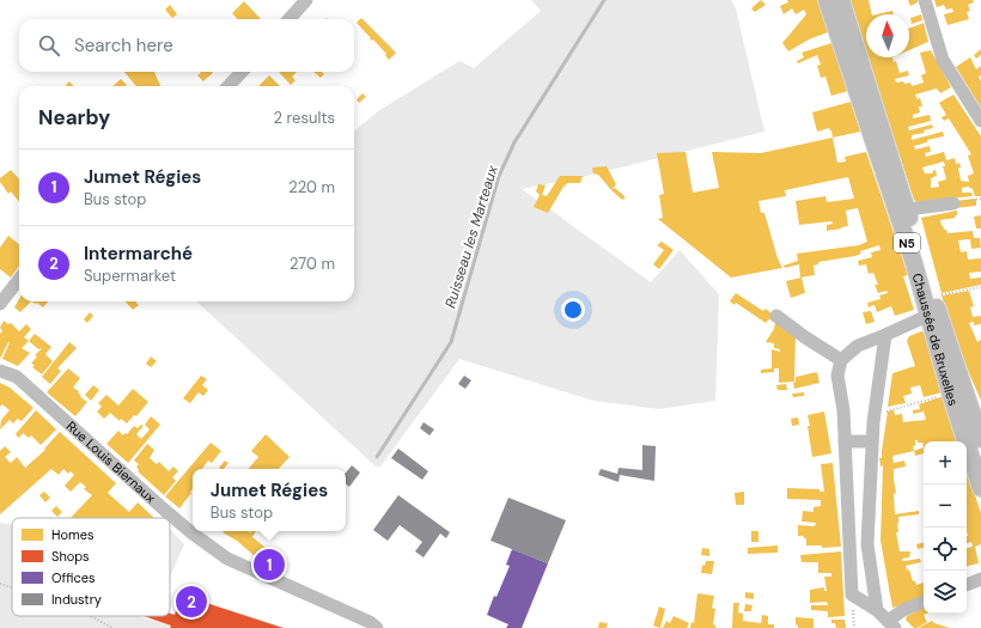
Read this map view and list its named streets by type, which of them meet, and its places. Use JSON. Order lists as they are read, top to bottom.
{
  "streets": {
    "main road": ["N5", "Chaussée de Bruxelles"],
    "street": ["Rue Louis Biernaux"]
  },
  "water": ["Ruisseau les Marteaux"],
  "legend": [
    "Homes",
    "Shops",
    "Offices",
    "Industry"
  ],
  "north": "top",
  "page": {
    "search": "Search here",
    "heading": ["Nearby", "2 results"],
    "list": [
      {
        "mark": "1",
        "name": "Jumet Régies",
        "note": "Bus stop",
        "value": "220 m"
      },
      {
        "mark": "2",
        "name": "Intermarché",
        "note": "Supermarket",
        "value": "270 m"
      }
    ],
    "map_buttons": ["+", "−"],
    "popup": ["Jumet Régies", "Bus stop"],
    "pins": ["1", "2"]
  }
}
